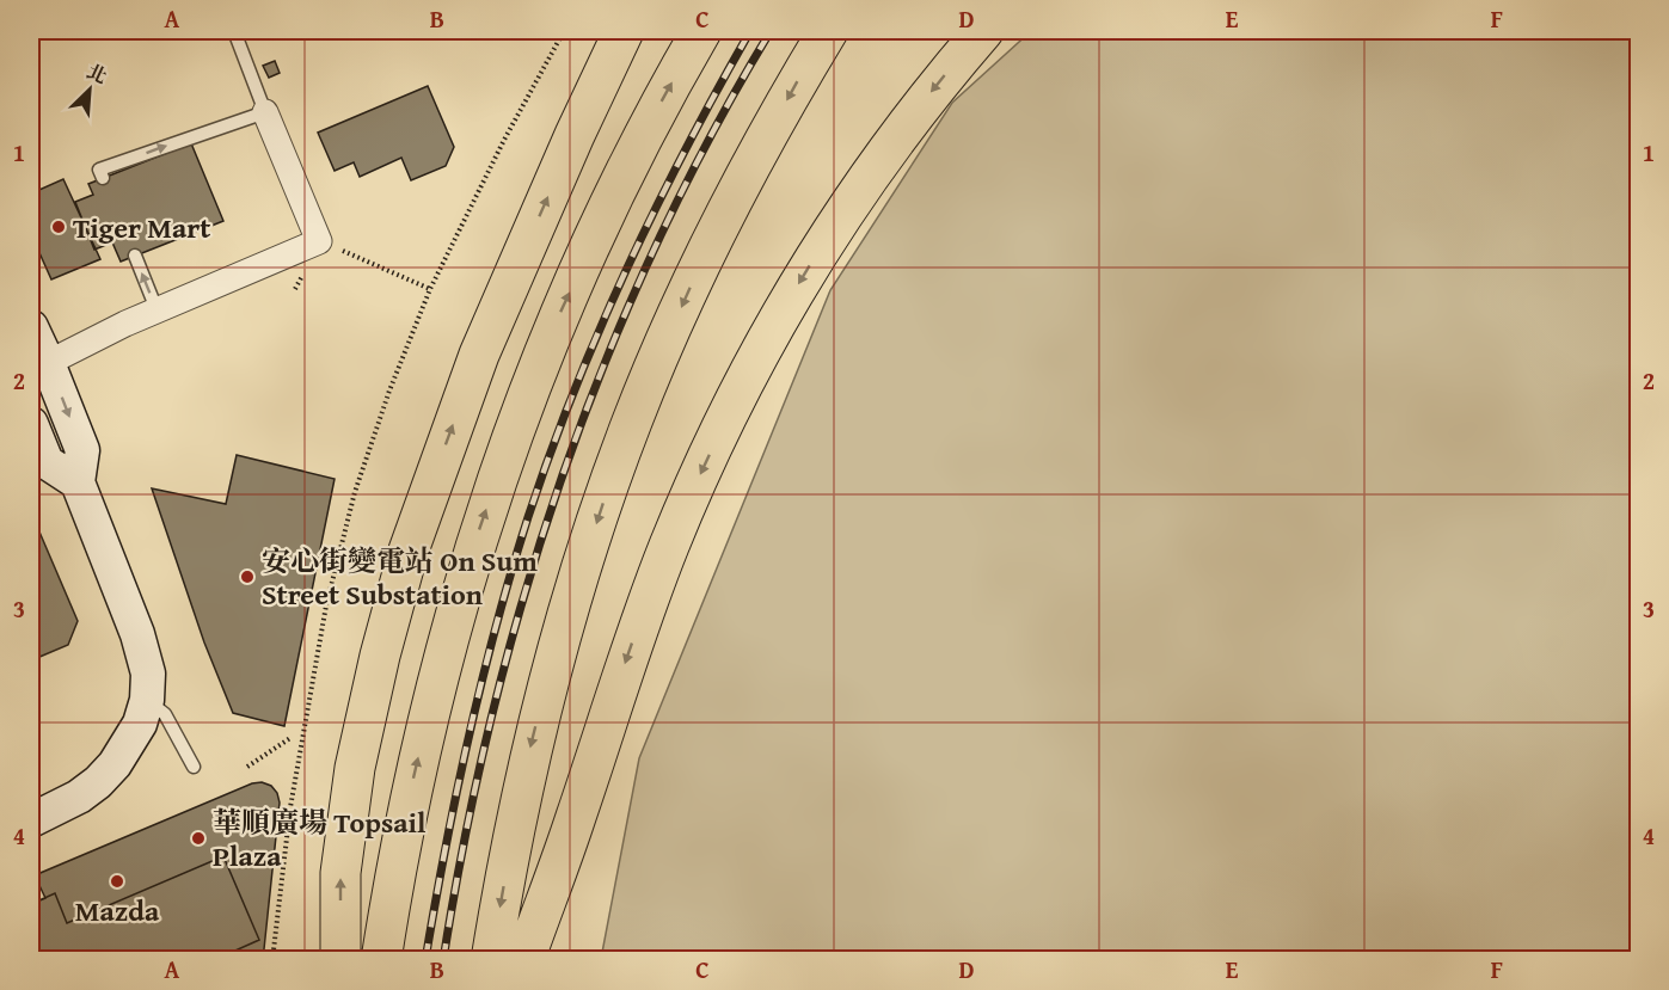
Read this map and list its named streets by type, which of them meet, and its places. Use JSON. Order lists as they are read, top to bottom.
{
  "places": [
    "Tiger Mart",
    "安心街變電站 On Sum Street Substation",
    "華順廣場 Topsail Plaza",
    "Mazda"
  ],
  "north": "top right",
  "grid": {
    "columns": [
      "A",
      "B",
      "C",
      "D",
      "E",
      "F"
    ],
    "rows": [
      "1",
      "2",
      "3",
      "4"
    ]
  }
}
